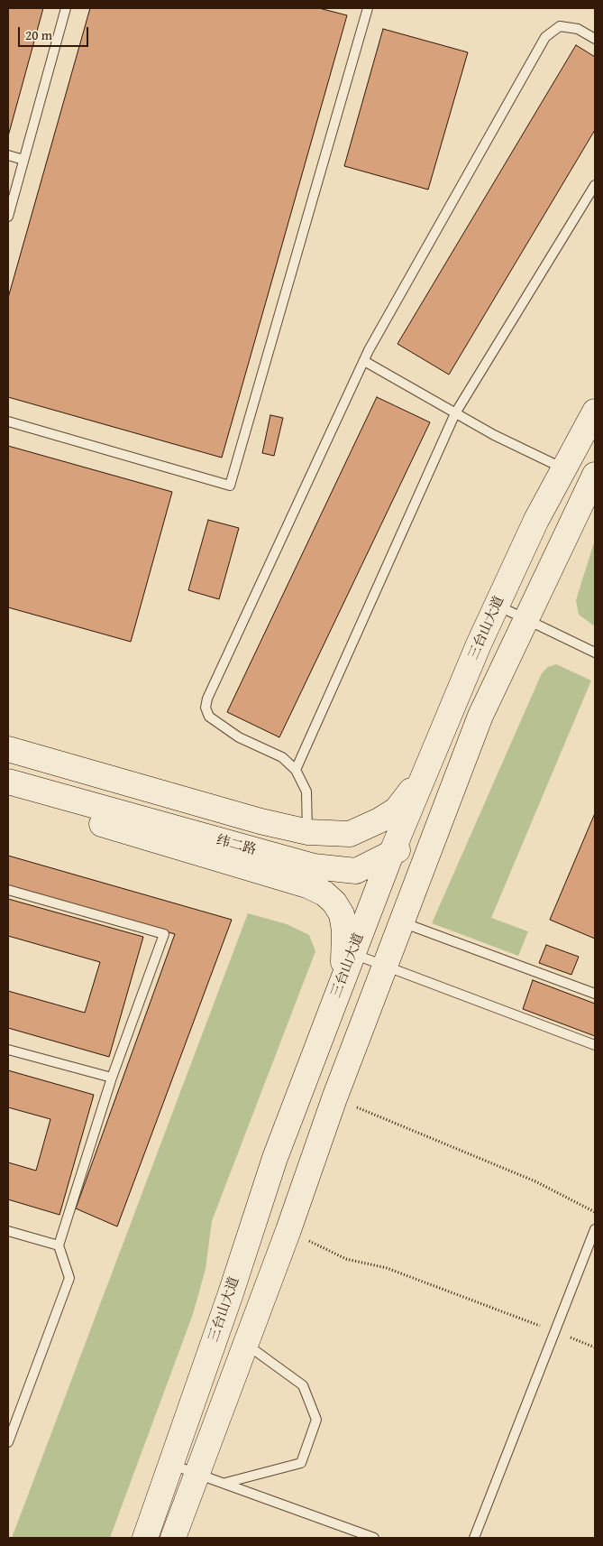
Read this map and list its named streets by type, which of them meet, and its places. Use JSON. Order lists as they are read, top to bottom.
{
  "streets": {
    "main road": ["三台山大道", "纬二路"]
  },
  "crossings": [
    ["三台山大道", "纬二路"]
  ],
  "scale_bar": "20 m"
}
